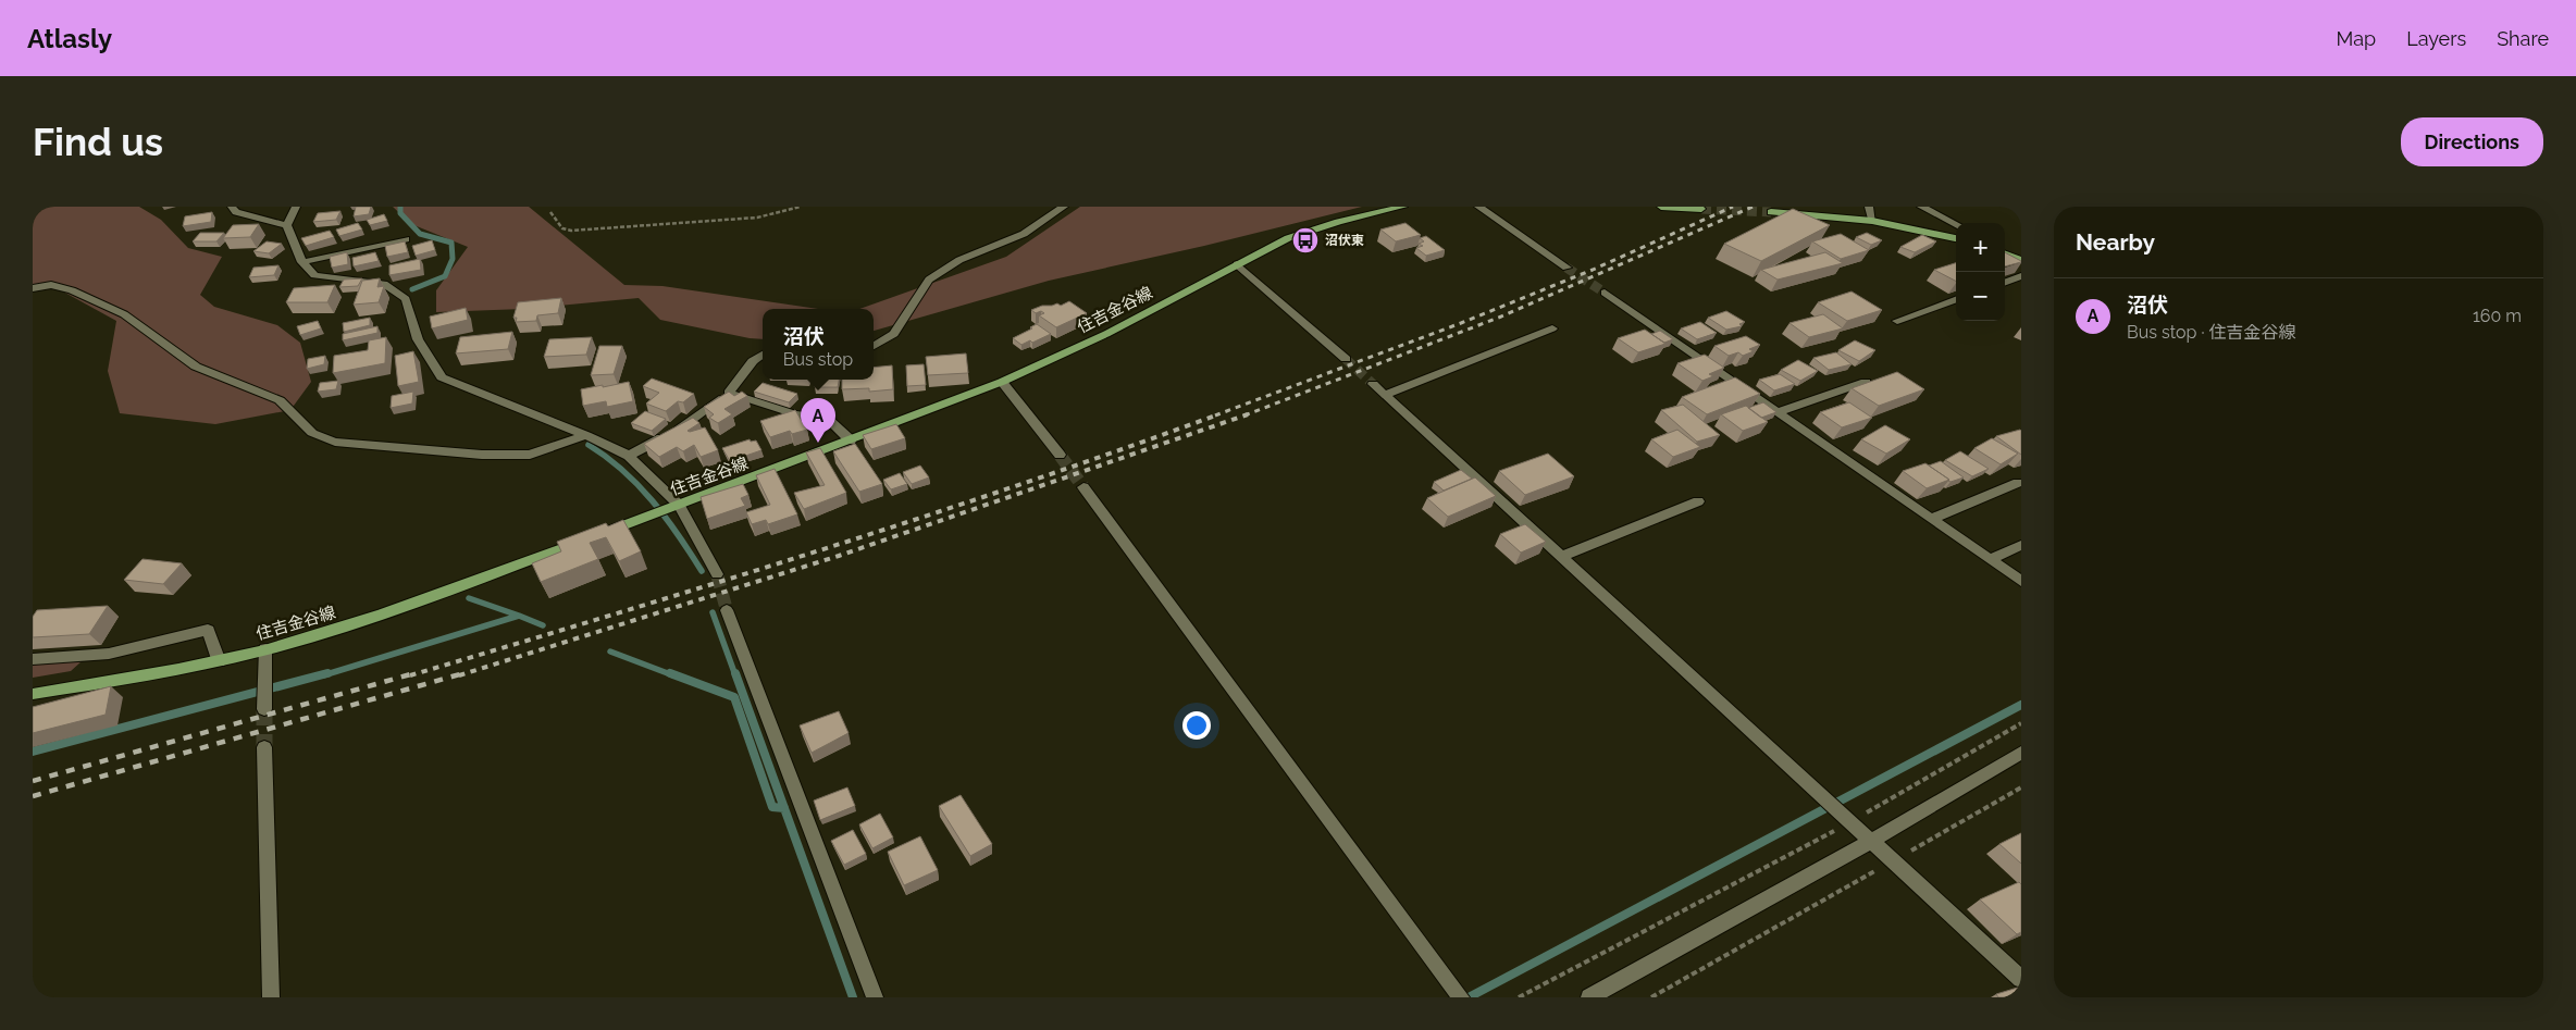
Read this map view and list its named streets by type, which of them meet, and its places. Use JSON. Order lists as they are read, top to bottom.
{
  "streets": {
    "main road": ["住吉金谷線"]
  },
  "places": {
    "bus stop": ["沼伏東"]
  },
  "page": {
    "header": "Atlasly",
    "nav": ["Map", "Layers", "Share"],
    "buttons": "Directions",
    "title": "Find us",
    "heading": "Nearby",
    "map_buttons": ["+", "−"],
    "list": [
      {
        "mark": "A",
        "name": "沼伏",
        "note": "Bus stop · 住吉金谷線",
        "value": "160 m"
      }
    ],
    "popup": ["沼伏", "Bus stop"],
    "pins": "A"
  }
}
